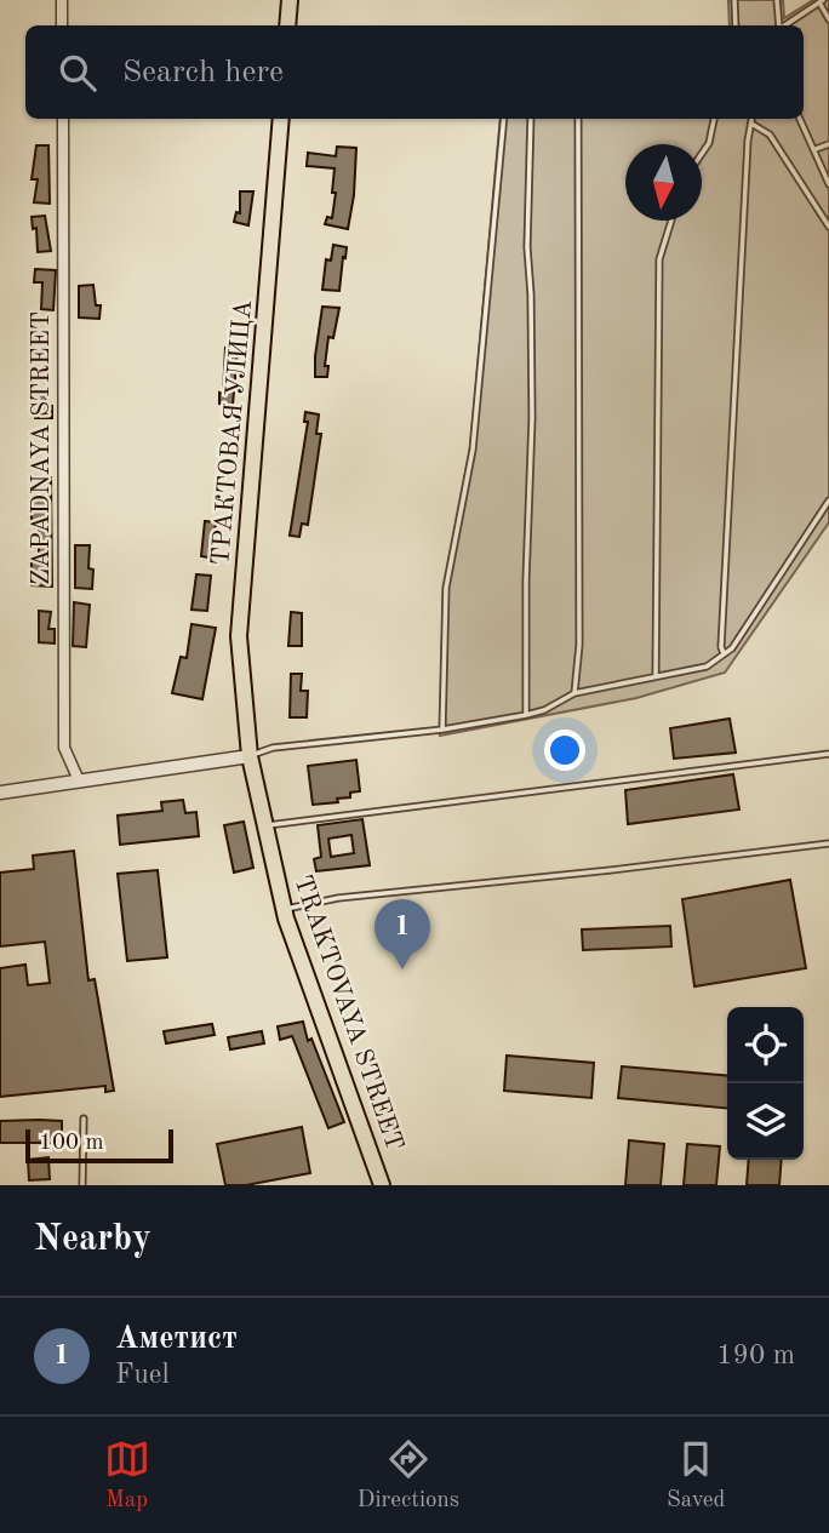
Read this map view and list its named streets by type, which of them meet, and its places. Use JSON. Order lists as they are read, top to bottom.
{
  "streets": {
    "main road": ["ТРАКТОВАЯ УЛИЦА", "TRAKTOVAYA STREET"],
    "street": ["ZAPADNAYA STREET"]
  },
  "crossings": [
    ["ТРАКТОВАЯ УЛИЦА", "TRAKTOVAYA STREET"]
  ],
  "scale_bar": "100 m",
  "north": "bottom",
  "page": {
    "search": "Search here",
    "pins": "1",
    "scale": "100 m",
    "heading": "Nearby",
    "list": [
      {
        "mark": "1",
        "name": "Аметист",
        "note": "Fuel",
        "value": "190 m"
      }
    ],
    "nav": ["Map", "Directions", "Saved"]
  }
}
